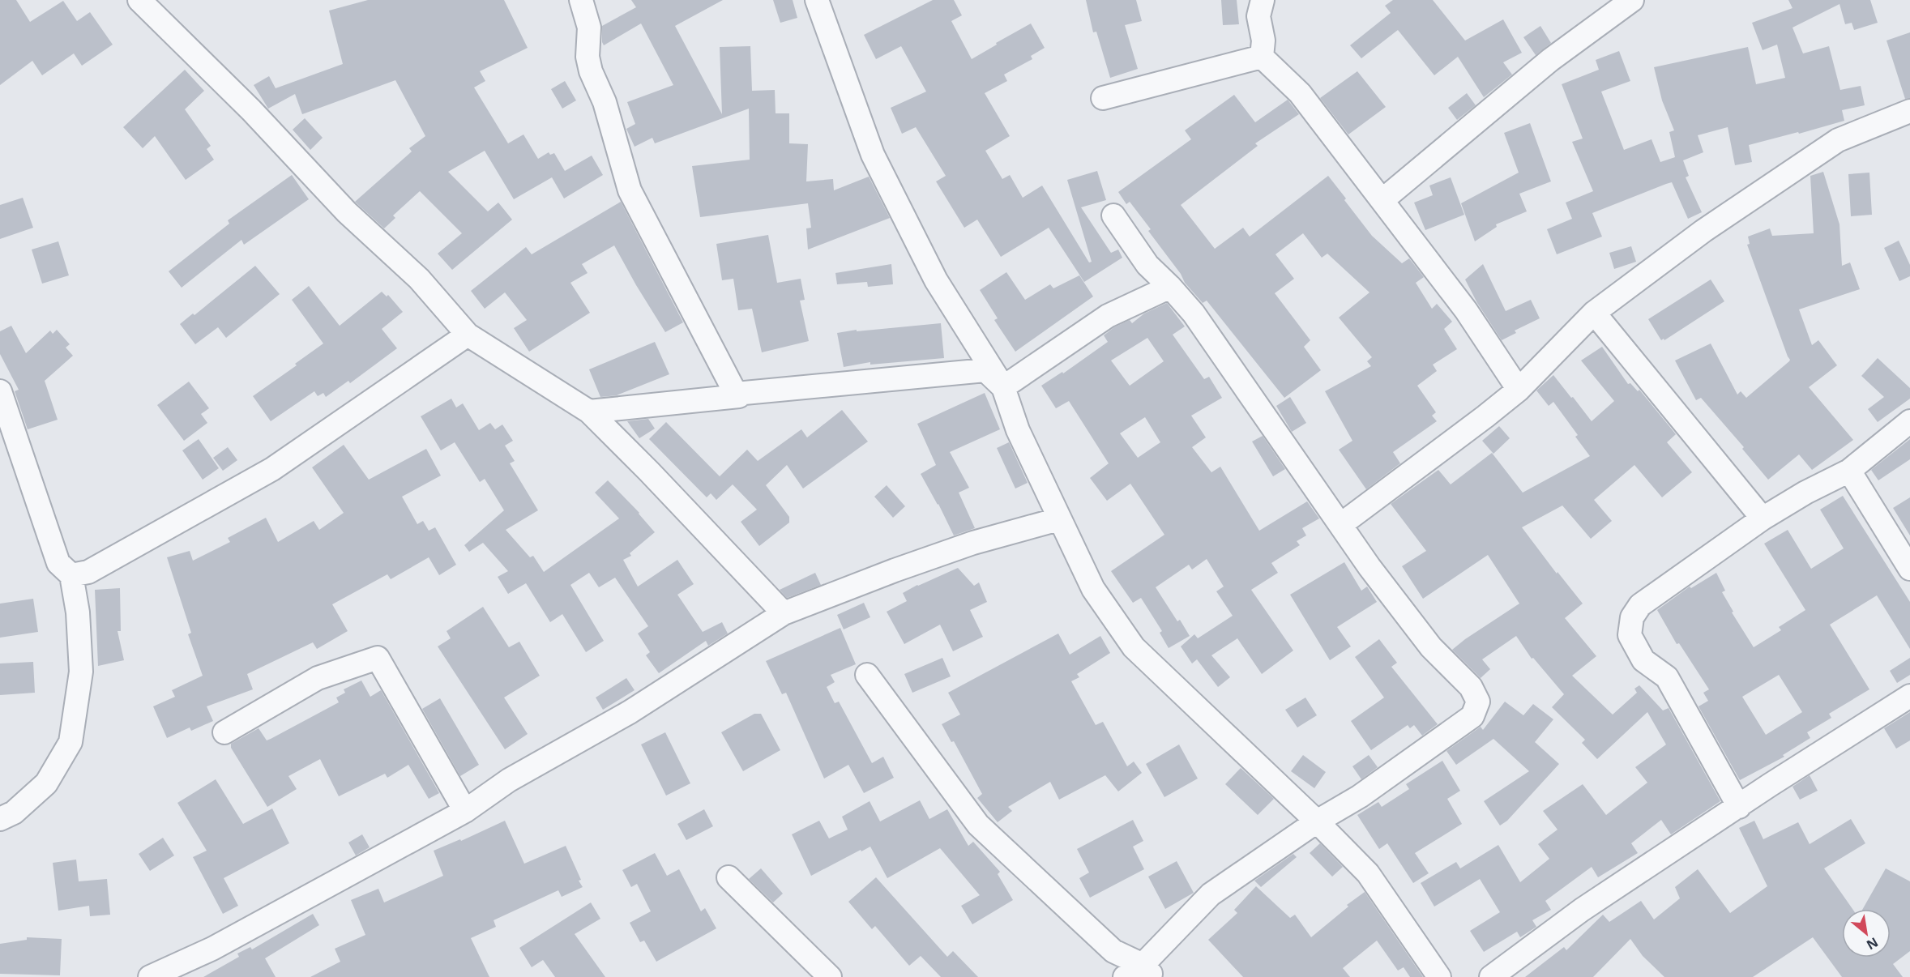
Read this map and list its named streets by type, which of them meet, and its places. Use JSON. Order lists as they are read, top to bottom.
{
  "north": "bottom right"
}
